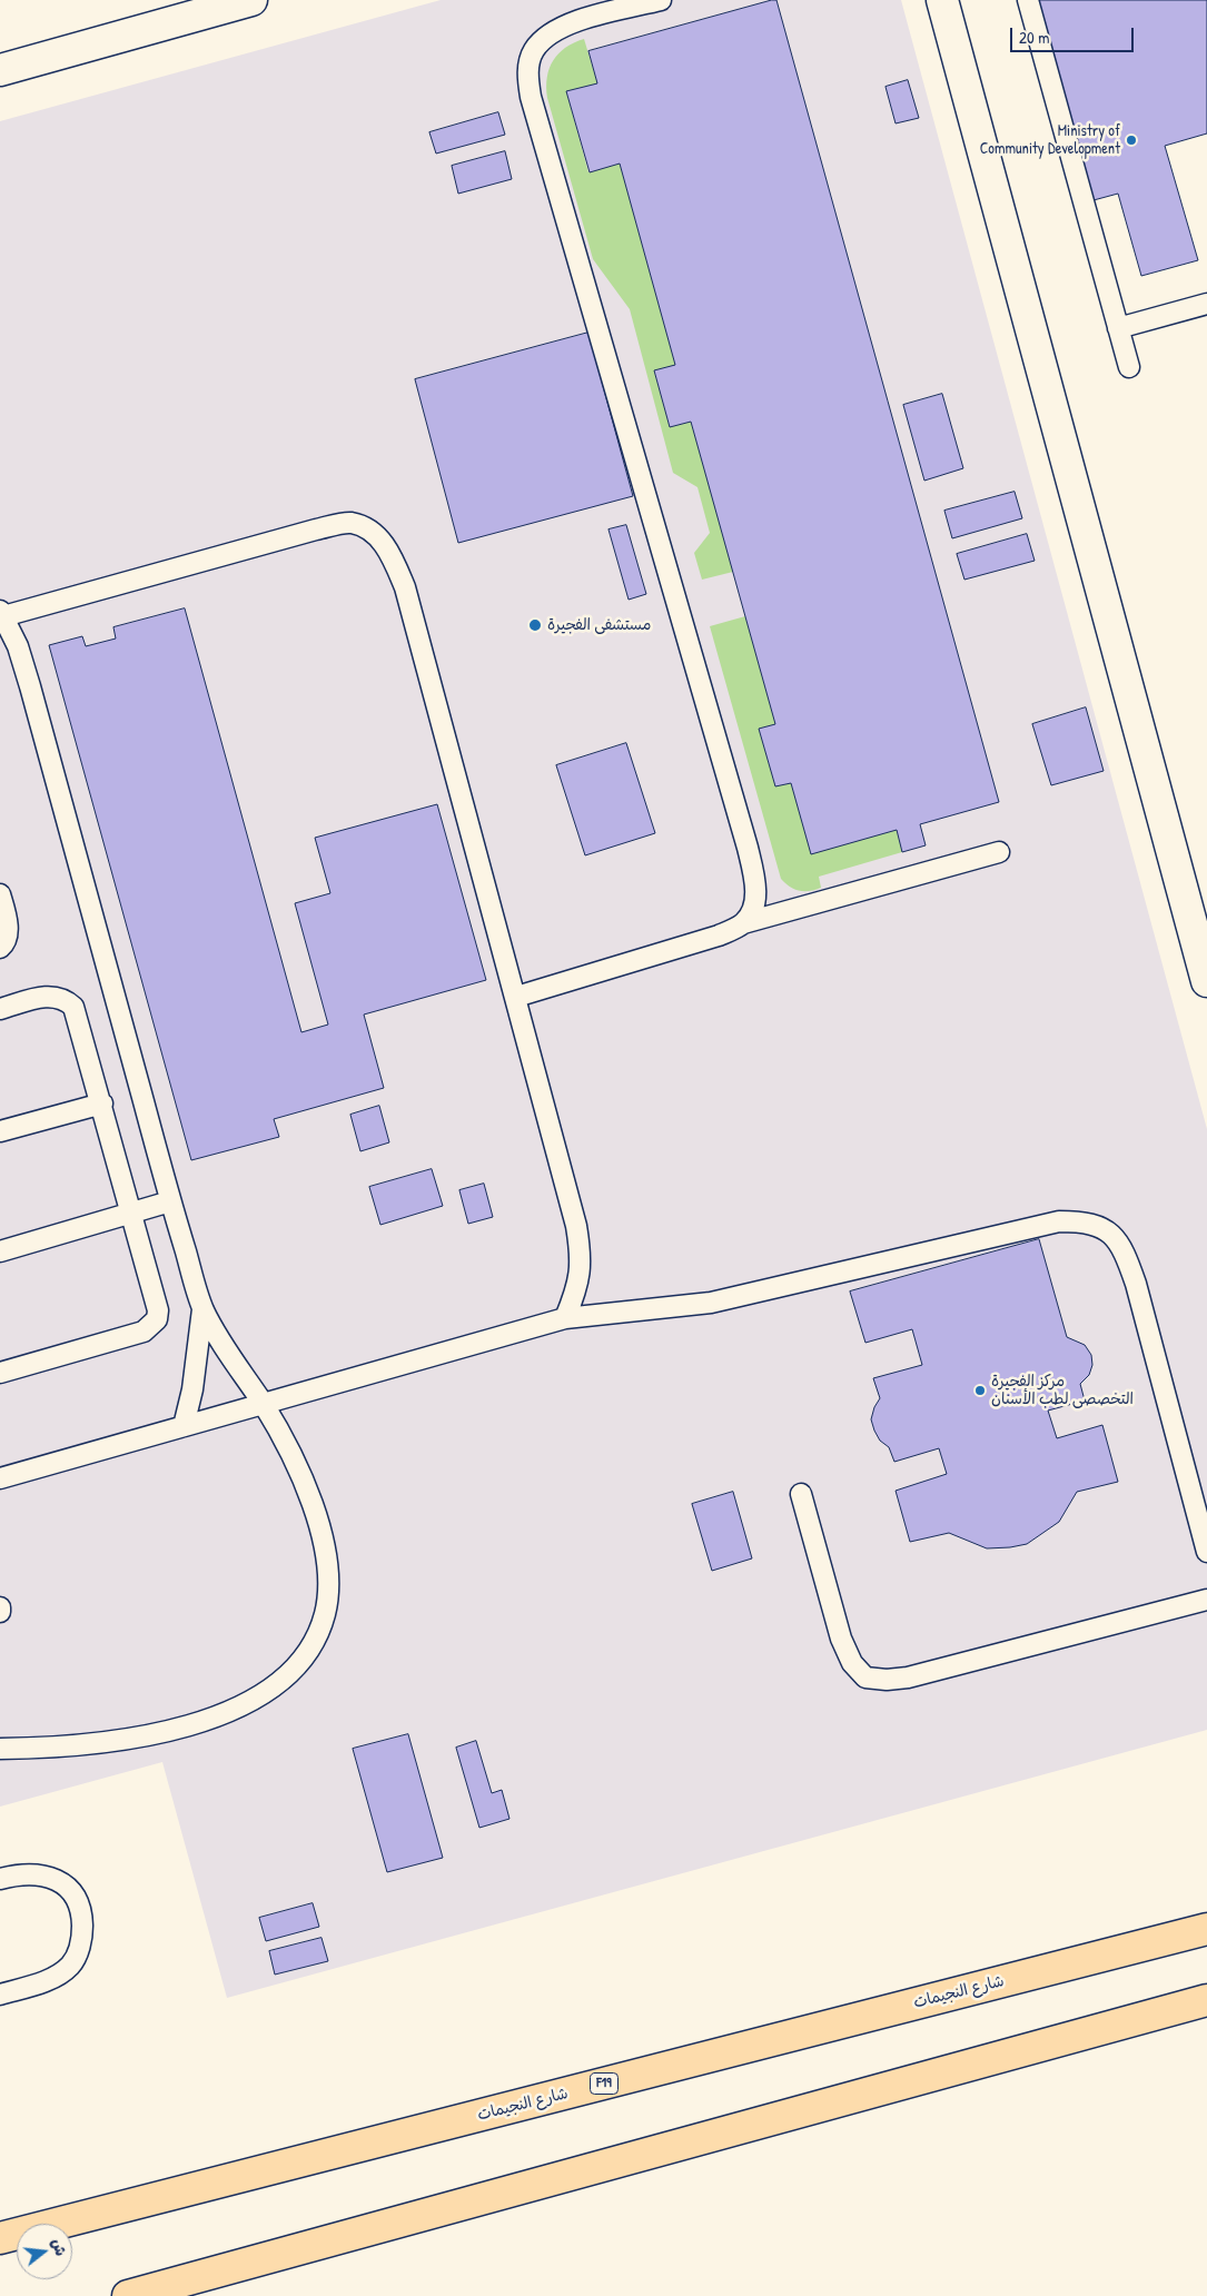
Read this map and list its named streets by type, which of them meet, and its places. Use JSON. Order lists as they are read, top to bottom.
{
  "streets": {
    "main road": ["شارع النجيمات", "F19"]
  },
  "places": ["Ministry of Community Development", "مستشفى الفجيرة", "مركز الفجيرة التخصصى لطب الأسنان"],
  "scale_bar": "20 m",
  "north": "right"
}
